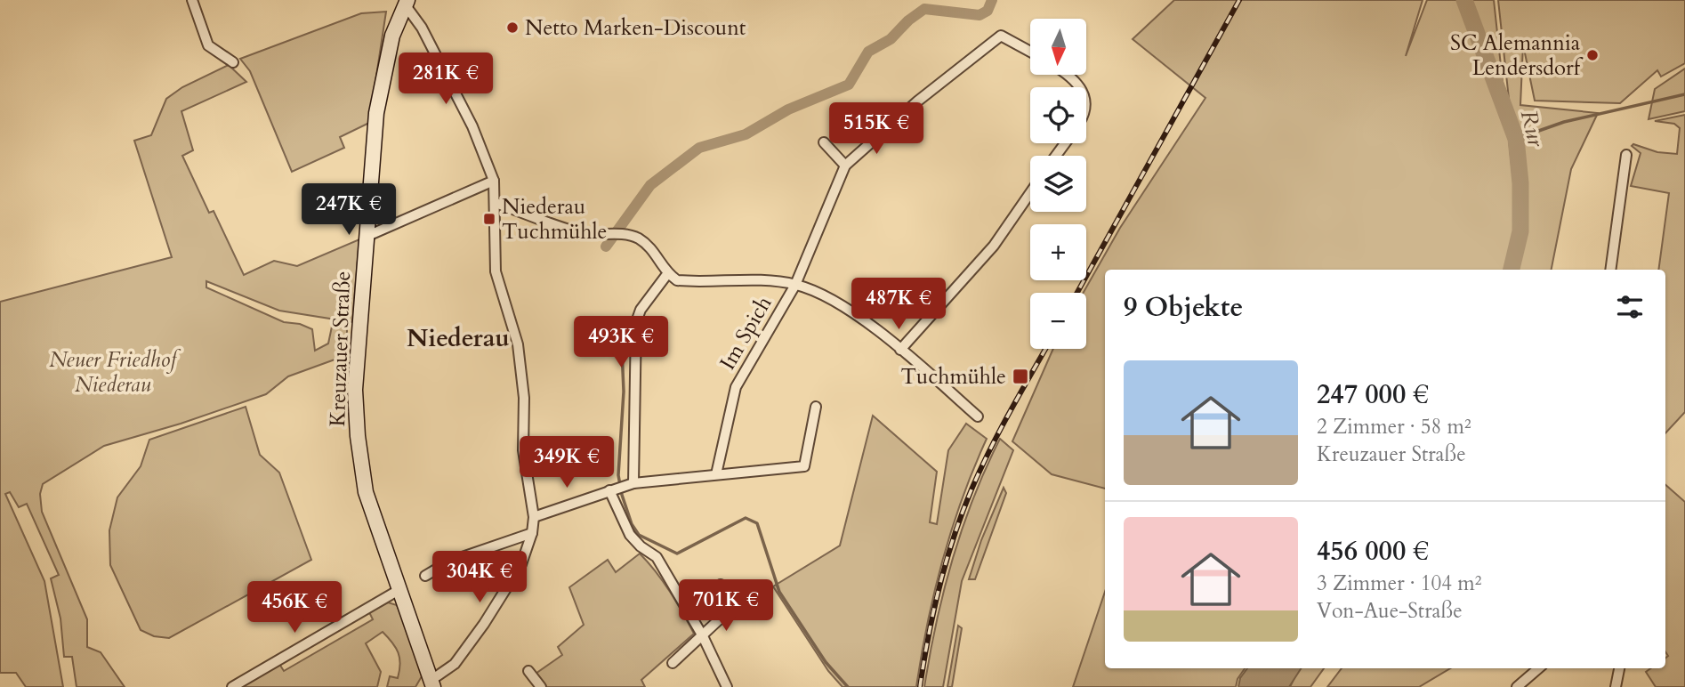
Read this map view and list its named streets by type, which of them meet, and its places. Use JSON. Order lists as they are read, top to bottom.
{
  "streets": {
    "main road": ["Kreuzauer Straße"],
    "street": ["Im Spich"]
  },
  "districts": ["Niederau"],
  "water": ["Rur"],
  "parks": ["Neuer Friedhof Niederau"],
  "places": {
    "other": ["Netto Marken-Discount", "SC Alemannia Lendersdorf"],
    "transit": ["Niederau Tuchmühle", "Tuchmühle"]
  },
  "north": "bottom",
  "page": {
    "map_buttons": ["+", "−"],
    "price": [
      "281K €",
      "515K €",
      "247K €",
      "487K €",
      "493K €",
      "349K €",
      "304K €",
      "701K €",
      "456K €"
    ],
    "heading": "9 Objekte",
    "list": [
      {
        "name": "247 000 €",
        "note": "2 Zimmer · 58 m² · Kreuzauer Straße"
      },
      {
        "name": "456 000 €",
        "note": "3 Zimmer · 104 m² · Von-Aue-Straße"
      }
    ]
  }
}
